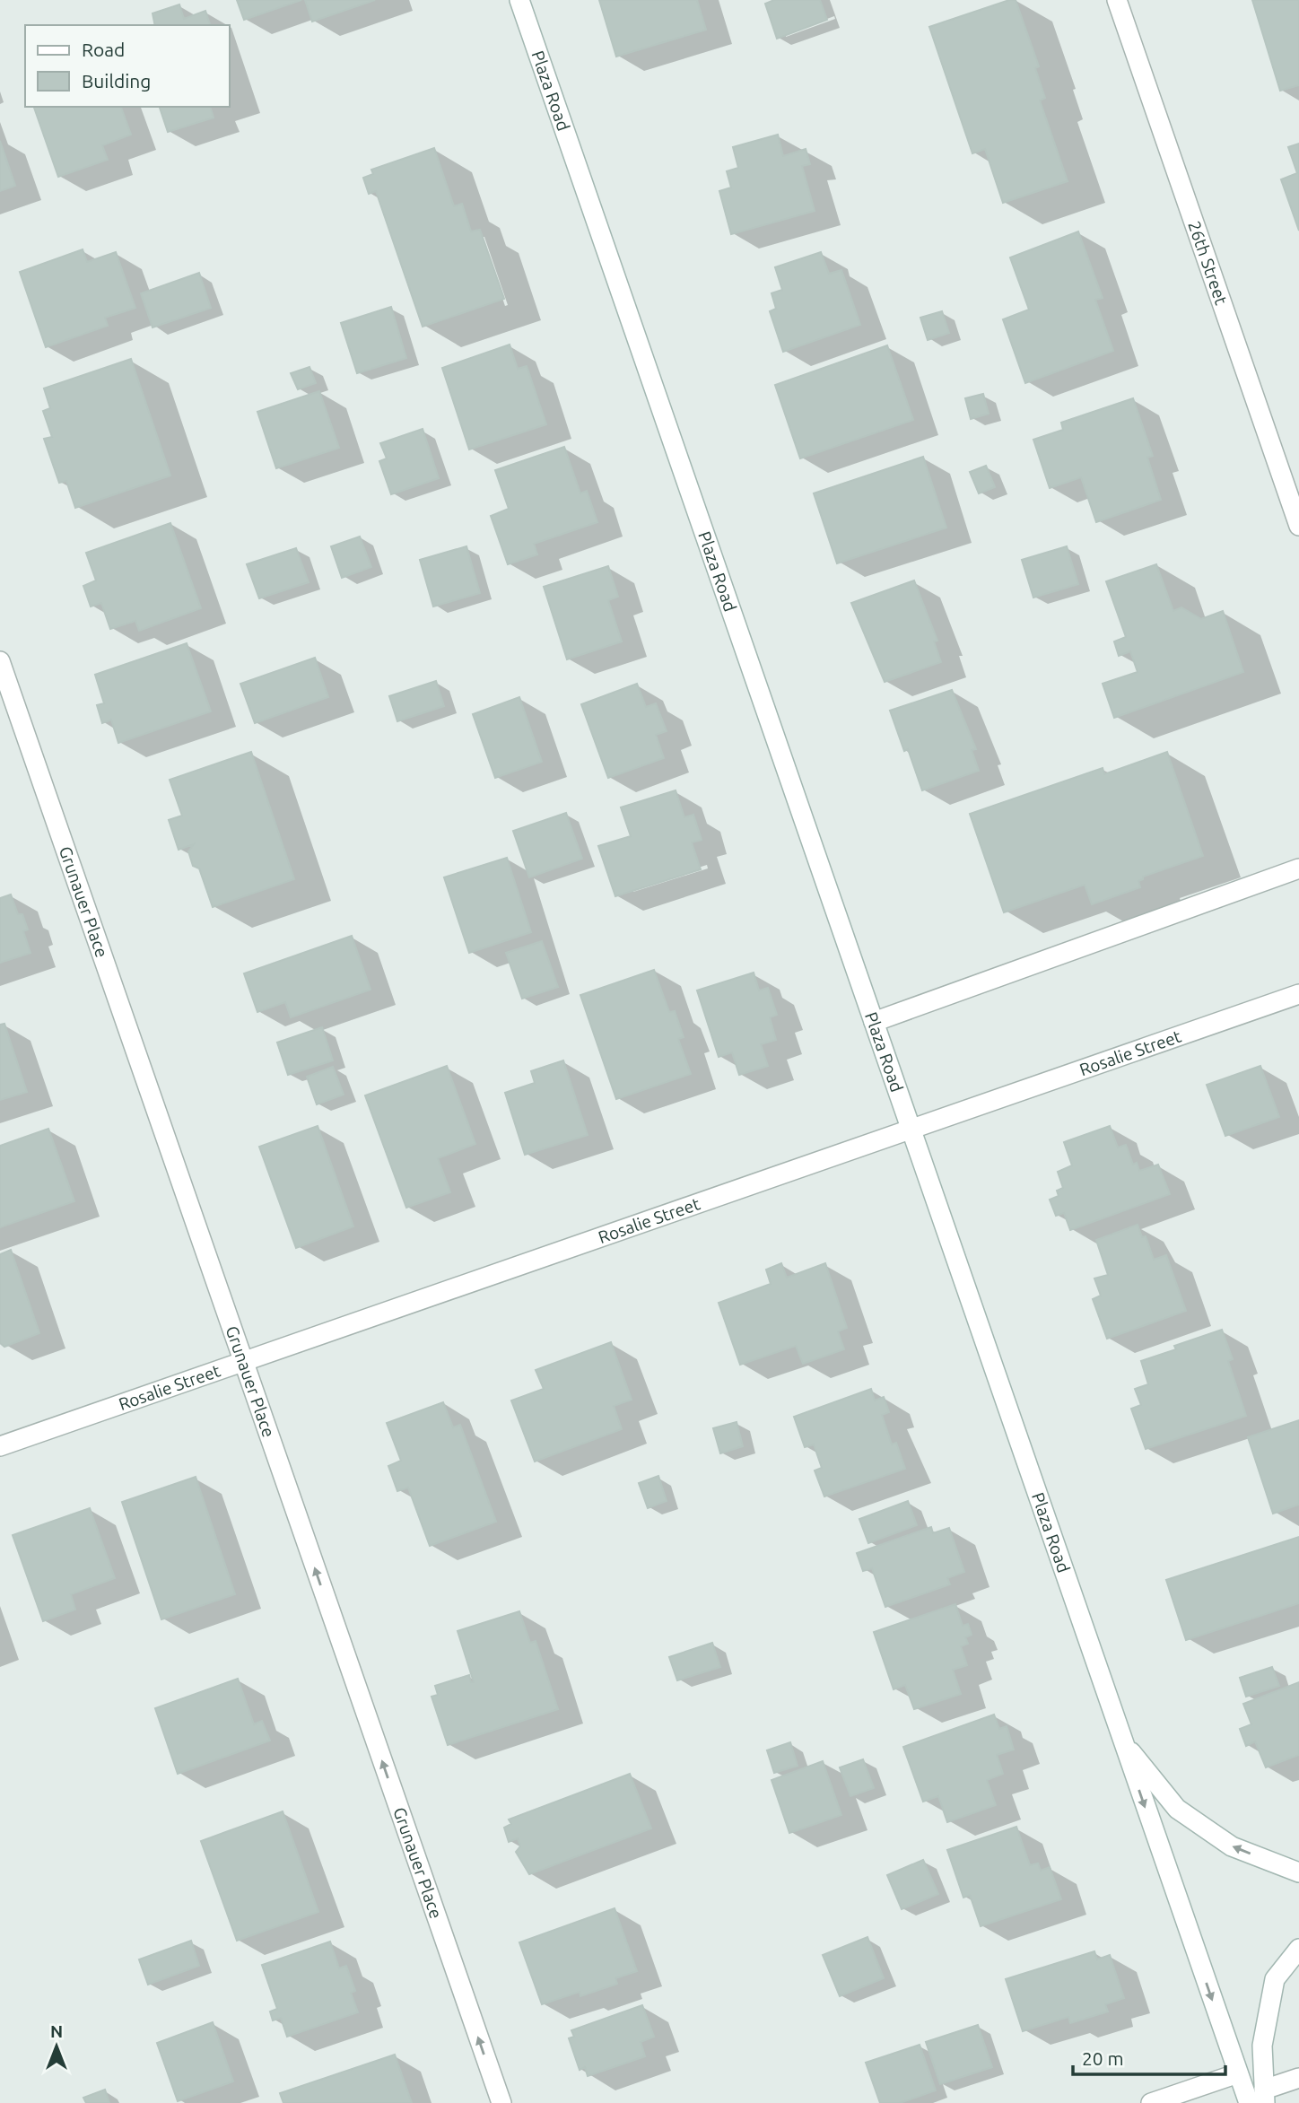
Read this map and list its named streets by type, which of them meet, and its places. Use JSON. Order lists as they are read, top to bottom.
{
  "streets": {
    "street": [
      "Plaza Road",
      "26th Street",
      "Grunauer Place",
      "Rosalie Street"
    ]
  },
  "crossings": [
    ["Plaza Road", "Rosalie Street"],
    ["Grunauer Place", "Rosalie Street"]
  ],
  "one_way": ["Grunauer Place"],
  "legend": ["Road", "Building"],
  "scale_bar": "20 m",
  "north": "top"
}
